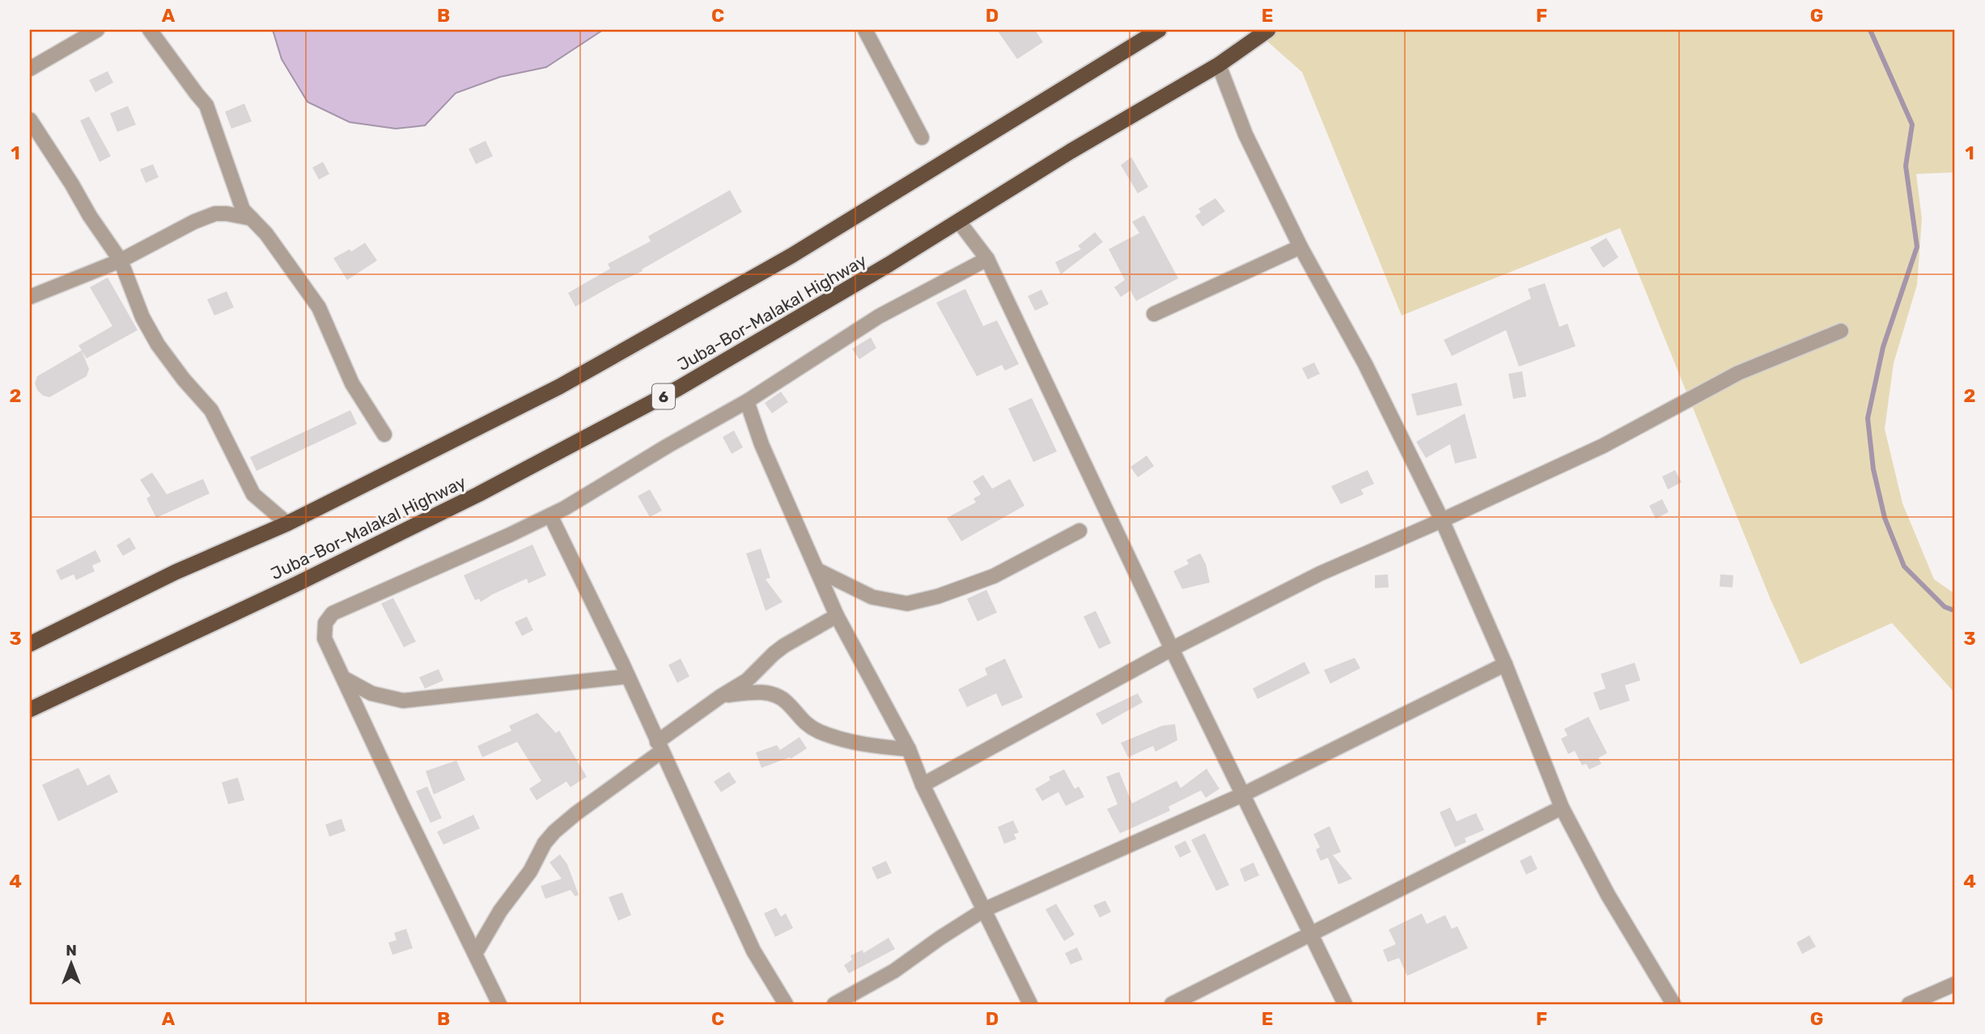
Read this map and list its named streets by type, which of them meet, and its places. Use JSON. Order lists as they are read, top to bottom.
{
  "streets": {
    "highway": ["Juba-Bor-Malakal Highway", "6"]
  },
  "north": "top",
  "grid": {
    "columns": [
      "A",
      "B",
      "C",
      "D",
      "E",
      "F",
      "G"
    ],
    "rows": [
      "1",
      "2",
      "3",
      "4"
    ]
  }
}
